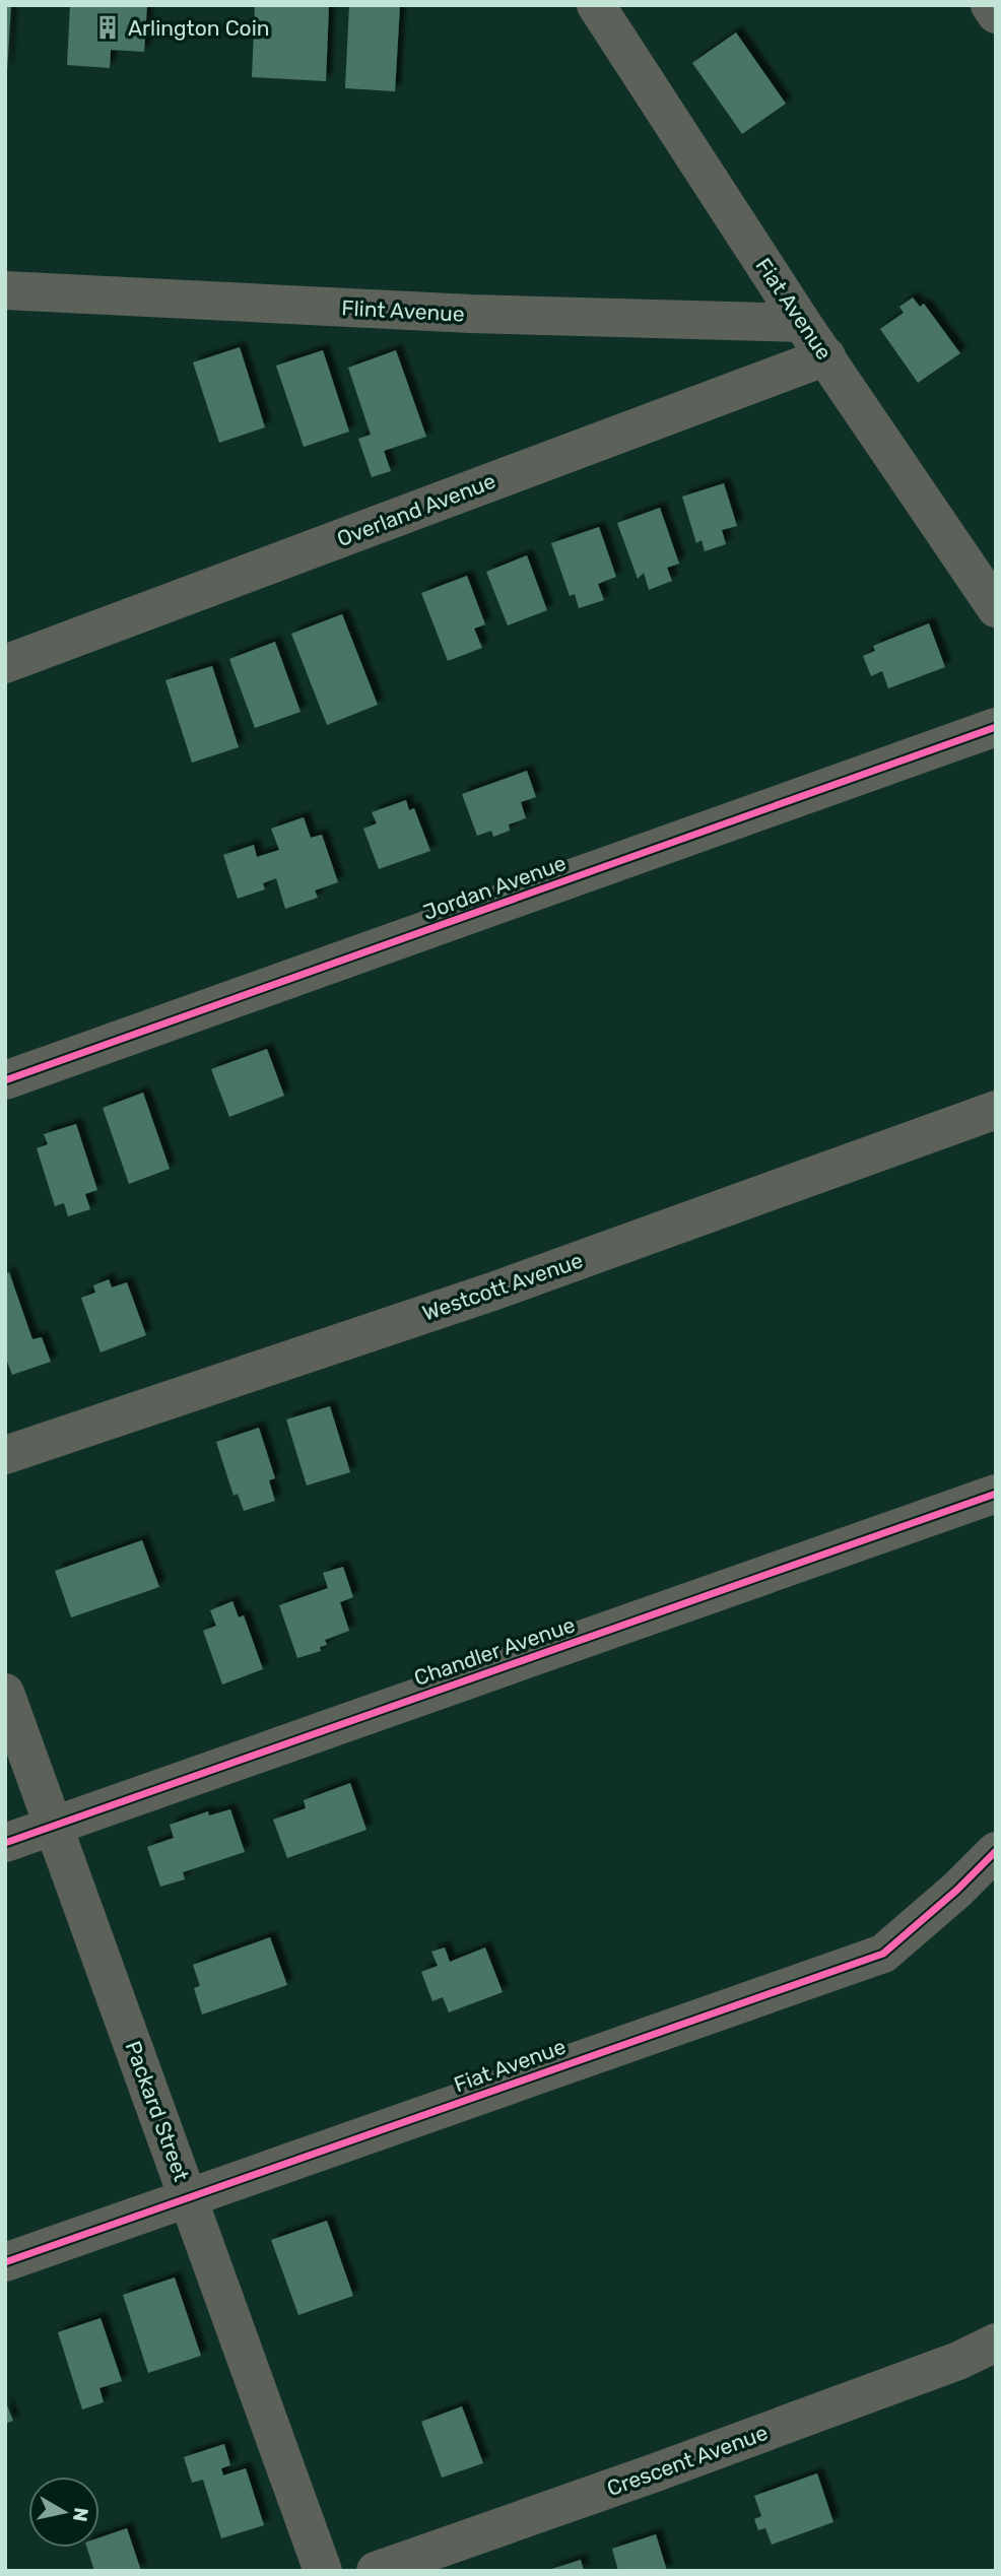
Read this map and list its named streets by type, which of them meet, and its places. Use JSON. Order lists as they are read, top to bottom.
{
  "streets": {
    "street": [
      "Fiat Avenue",
      "Flint Avenue",
      "Overland Avenue",
      "Jordan Avenue",
      "Westcott Avenue",
      "Chandler Avenue",
      "Packard Street",
      "Crescent Avenue"
    ]
  },
  "crossings": [
    ["Fiat Avenue", "Flint Avenue"],
    ["Fiat Avenue", "Overland Avenue"],
    ["Fiat Avenue", "Packard Street"],
    ["Chandler Avenue", "Packard Street"]
  ],
  "places": {
    "building": ["Arlington Coin"]
  },
  "north": "right"
}
